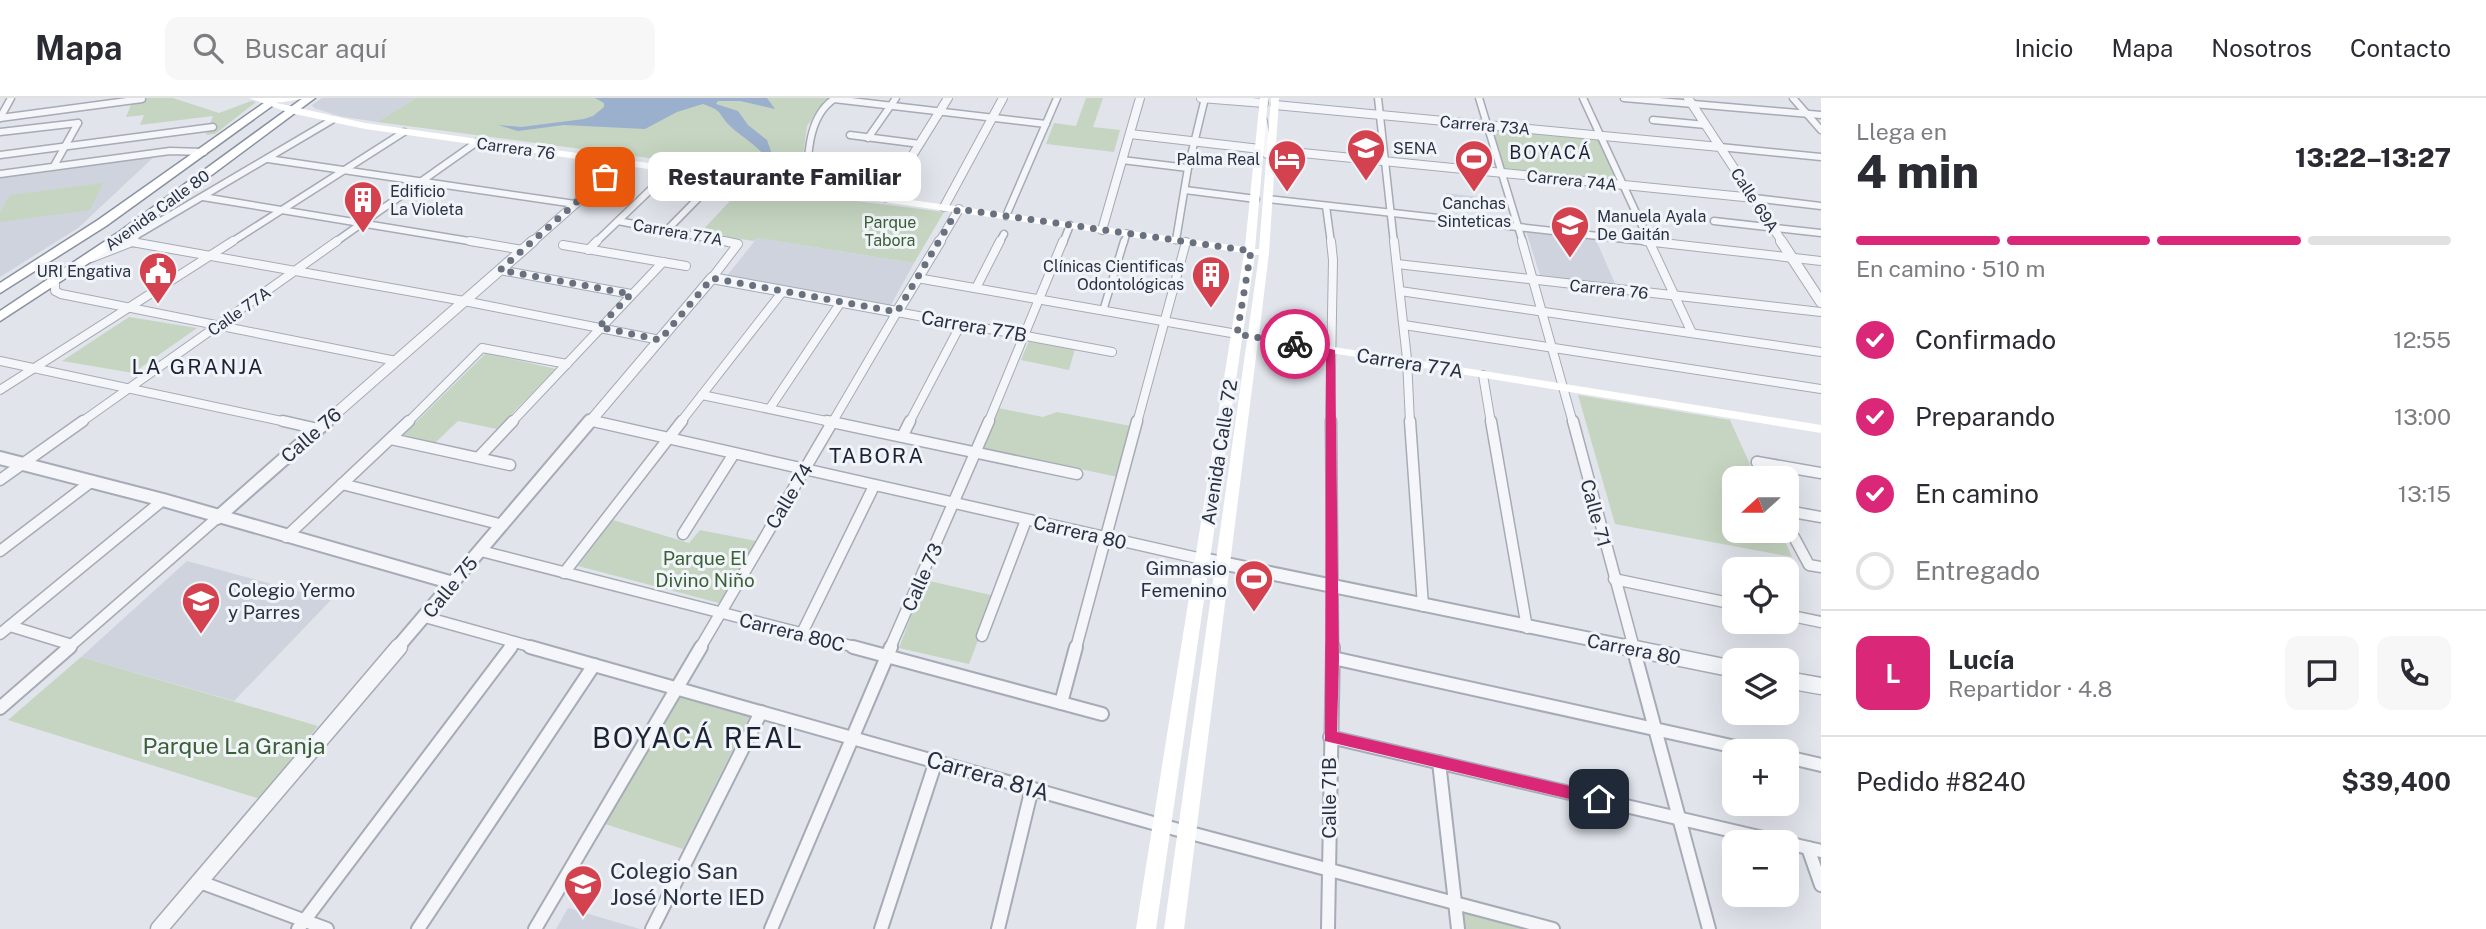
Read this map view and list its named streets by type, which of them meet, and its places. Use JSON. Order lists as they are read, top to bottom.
{
  "streets": {
    "highway": ["Avenida Calle 80"],
    "main road": ["Carrera 76", "Carrera 77A", "Avenida Calle 72"],
    "street": [
      "Carrera 73A",
      "Carrera 74A",
      "Calle 69A",
      "Calle 77A",
      "Carrera 77B",
      "Calle 76",
      "Calle 74",
      "Calle 71",
      "Carrera 80",
      "Calle 73",
      "Calle 75",
      "Carrera 80C",
      "Carrera 81A",
      "Calle 71B"
    ]
  },
  "crossings": [
    ["Carrera 73A", "Calle 69A"],
    ["Carrera 73A", "Avenida Calle 72"],
    ["Carrera 73A", "Calle 71"],
    ["Carrera 76", "Avenida Calle 80"],
    ["Carrera 76", "Calle 77A"],
    ["Carrera 76", "Calle 76"],
    ["Carrera 76", "Avenida Calle 72"],
    ["Carrera 76", "Calle 74"],
    ["Carrera 76", "Calle 71"],
    ["Carrera 76", "Calle 73"],
    ["Carrera 74A", "Calle 69A"],
    ["Carrera 74A", "Avenida Calle 72"],
    ["Carrera 74A", "Calle 71"],
    ["Carrera 77A", "Avenida Calle 72"],
    ["Carrera 77A", "Calle 74"],
    ["Carrera 77A", "Calle 71"],
    ["Carrera 77A", "Calle 73"],
    ["Carrera 77A", "Calle 75"],
    ["Carrera 77A", "Calle 71B"],
    ["Carrera 77B", "Calle 74"],
    ["Carrera 77B", "Calle 73"],
    ["Carrera 77B", "Calle 75"],
    ["Avenida Calle 72", "Carrera 80"],
    ["Avenida Calle 72", "Carrera 81A"],
    ["Calle 74", "Carrera 80"],
    ["Calle 74", "Carrera 80C"],
    ["Calle 74", "Carrera 81A"],
    ["Calle 71", "Carrera 80"],
    ["Carrera 80", "Calle 73"],
    ["Carrera 80", "Calle 75"],
    ["Carrera 80", "Calle 71B"],
    ["Calle 73", "Carrera 80C"],
    ["Calle 73", "Carrera 81A"],
    ["Calle 75", "Carrera 80C"],
    ["Calle 75", "Carrera 81A"],
    ["Carrera 81A", "Calle 71B"]
  ],
  "districts": [
    "BOYACÁ",
    "LA GRANJA",
    "TABORA",
    "BOYACÁ REAL"
  ],
  "parks": ["Parque Tabora", "Parque El Divino Niño", "Parque La Granja"],
  "places": {
    "other": ["Restaurante Familiar"],
    "school or university": [
      "SENA",
      "Manuela Ayala De Gaitán",
      "Colegio Yermo y Parres",
      "Colegio San José Norte IED"
    ],
    "hotel": ["Palma Real"],
    "sports": ["Canchas Sinteticas", "Gimnasio Femenino"],
    "building": ["Edificio La Violeta", "Clínicas Cientificas Odontológicas"],
    "public building": ["URI Engativa"]
  },
  "north": "left",
  "page": {
    "header": "Mapa",
    "search": "Buscar aquí",
    "nav": [
      "Inicio",
      "Mapa",
      "Nosotros",
      "Contacto"
    ],
    "heading": ["4 min", "Llega en", "13:22–13:27"],
    "panel": [
      "Lucía",
      "Repartidor · 4.8",
      "Pedido #8240",
      "$39,400"
    ],
    "bubble": "Restaurante Familiar",
    "bar": "En camino · 510 m",
    "list": [
      ["Confirmado", "12:55"],
      ["Preparando", "13:00"],
      ["En camino", "13:15"],
      "Entregado"
    ],
    "map_buttons": ["+", "−"],
    "round": "L"
  }
}
